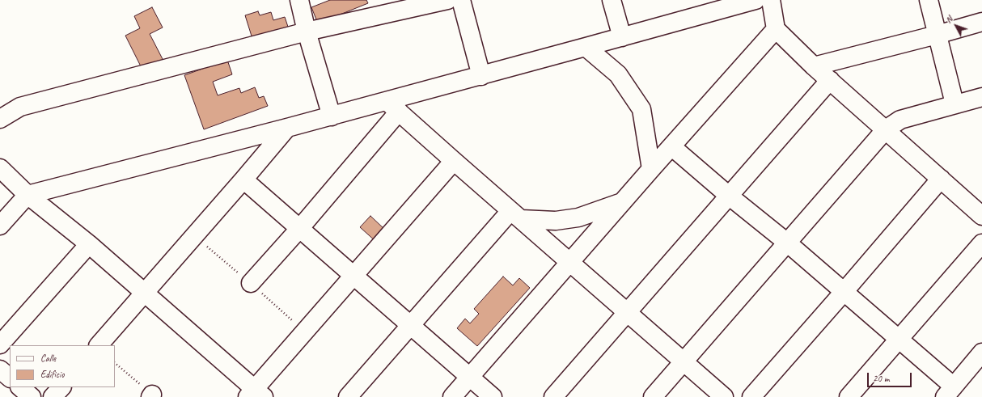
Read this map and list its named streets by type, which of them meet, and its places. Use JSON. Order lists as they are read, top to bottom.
{
  "legend": ["Calle", "Edificio"],
  "scale_bar": "20 m",
  "north": "top left"
}
